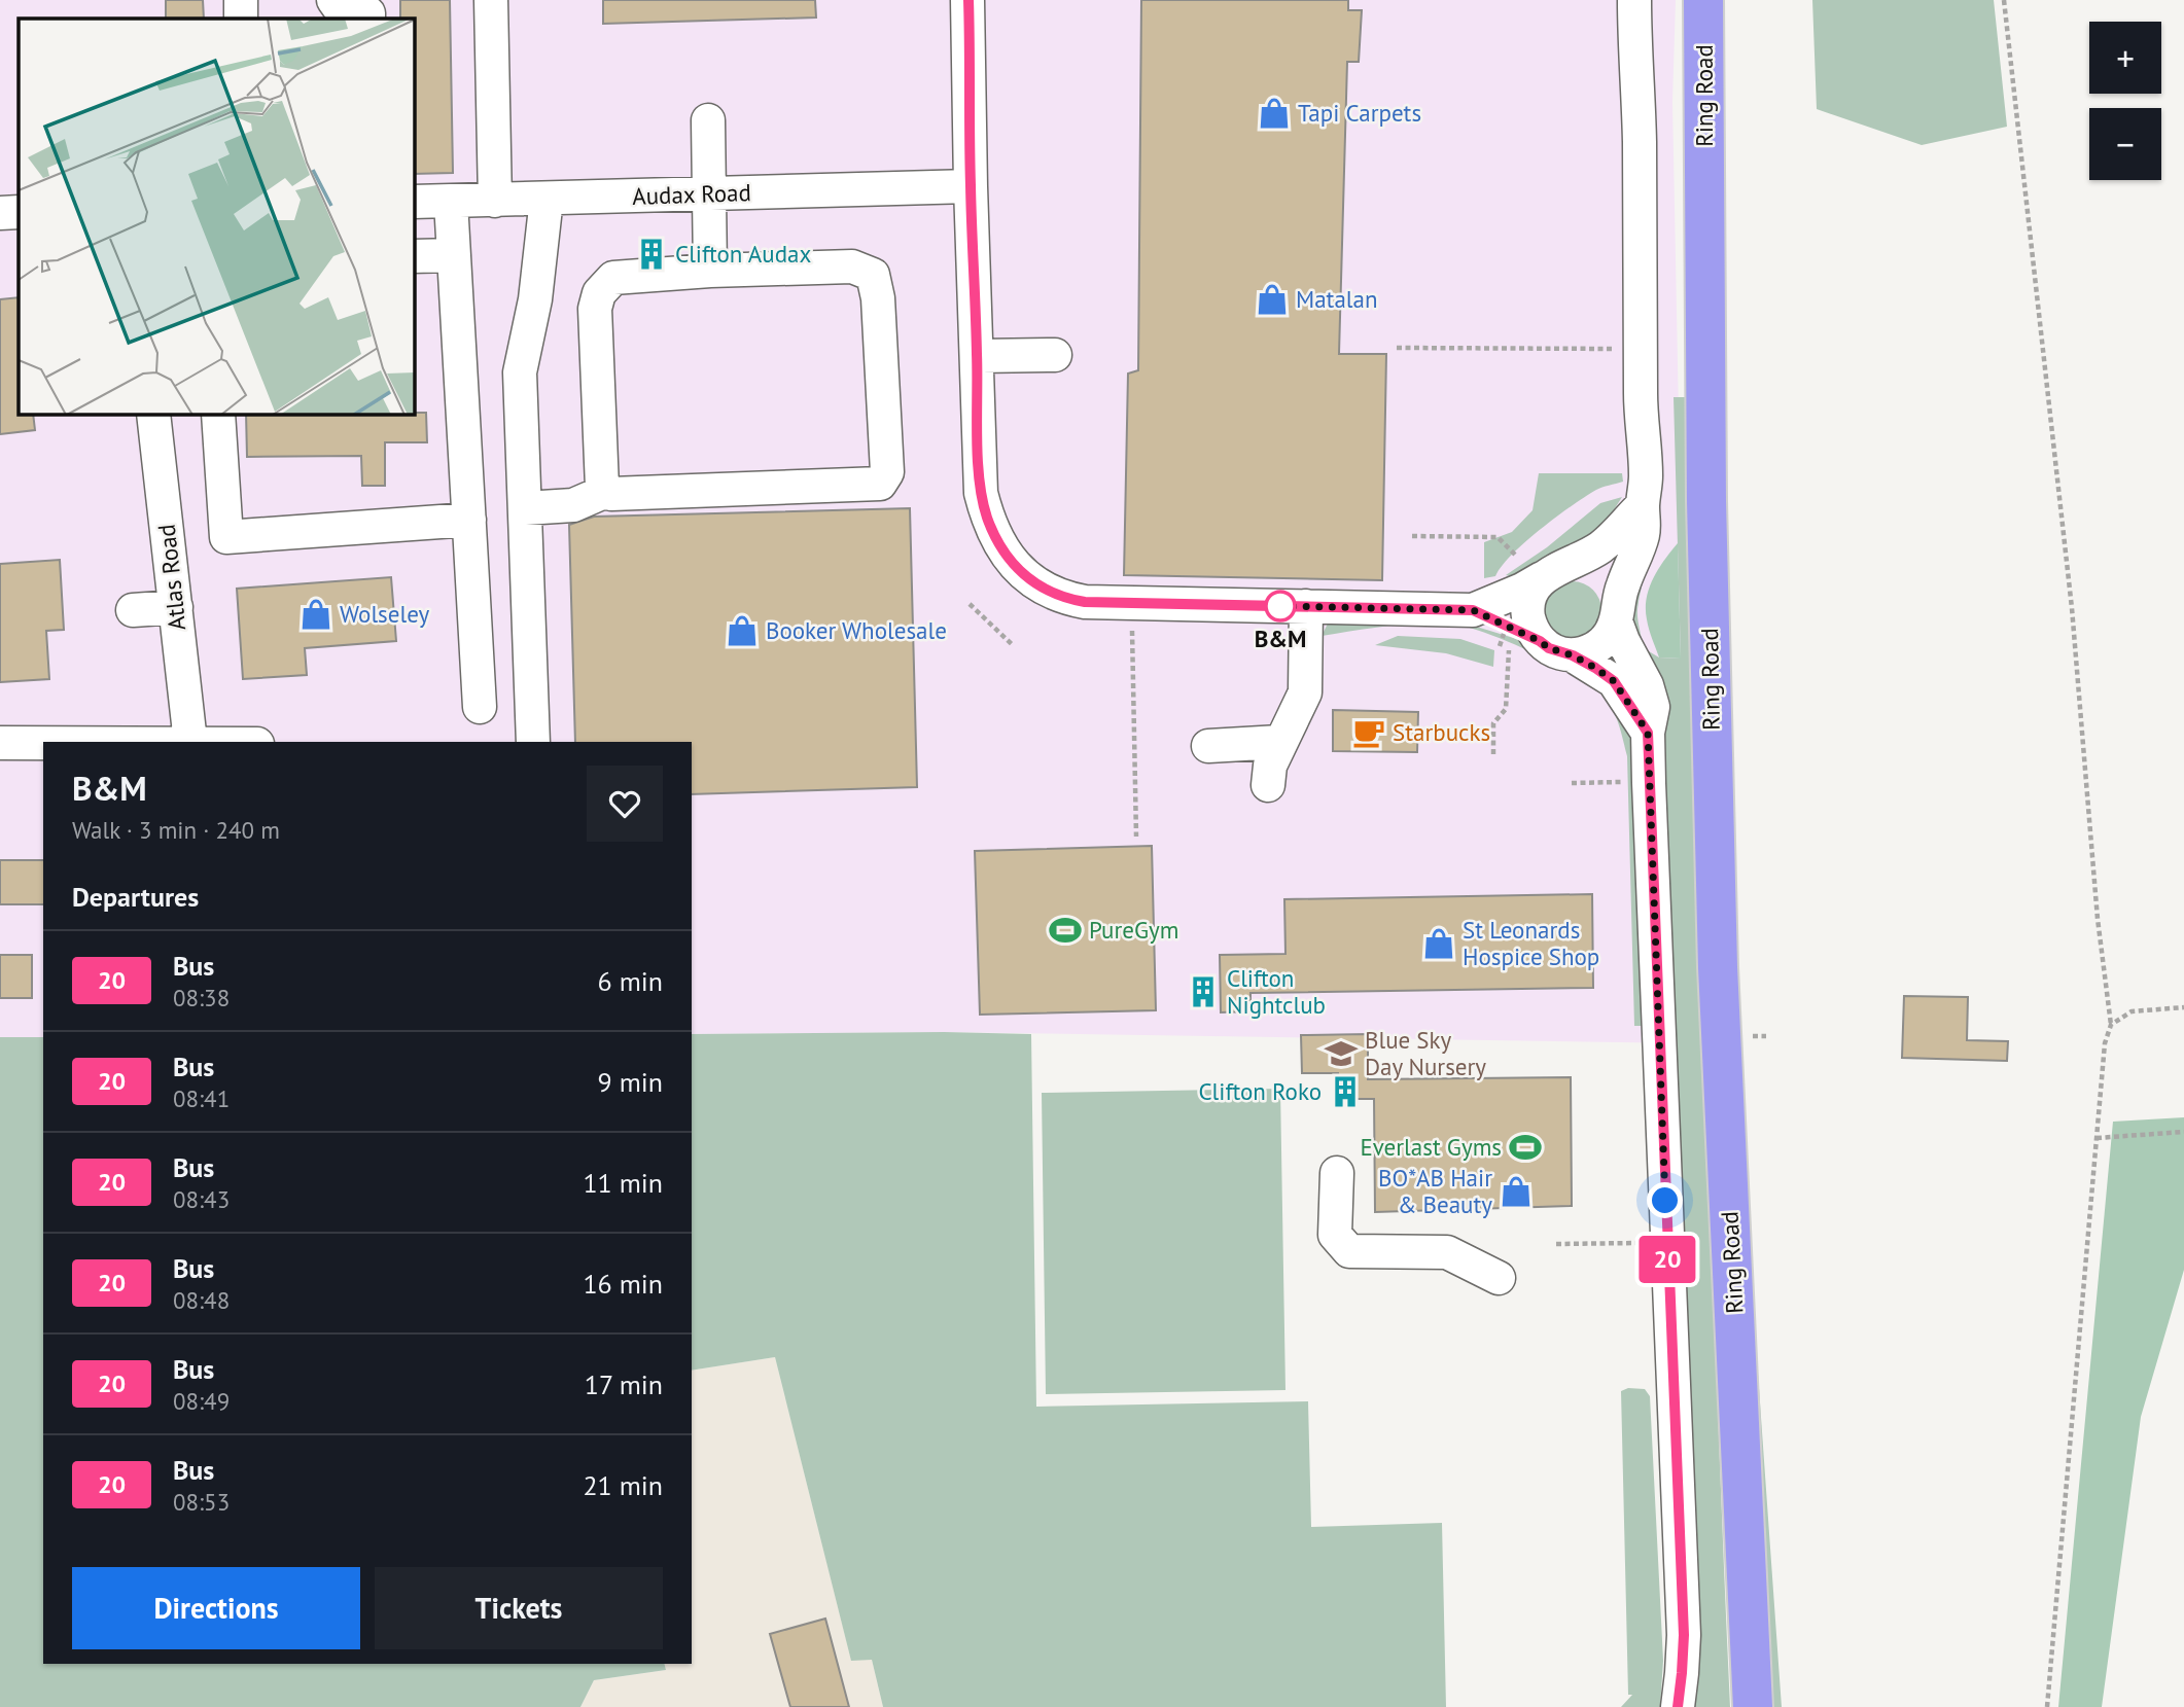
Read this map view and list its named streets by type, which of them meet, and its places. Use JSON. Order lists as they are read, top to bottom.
{
  "streets": {
    "highway": ["Ring Road"],
    "street": ["Audax Road", "Atlas Road"]
  },
  "places": {
    "shop": [
      "Tapi Carpets",
      "Matalan",
      "Wolseley",
      "Booker Wholesale",
      "St Leonards Hospice Shop",
      "BO*AB Hair & Beauty"
    ],
    "building": ["Clifton Audax", "Clifton Nightclub", "Clifton Roko"],
    "other": ["B&M"],
    "cafe": ["Starbucks"],
    "sports": ["PureGym", "Everlast Gyms"],
    "school or university": ["Blue Sky Day Nursery"]
  },
  "lines": ["bus line 20"],
  "page": {
    "on_map": "20",
    "map_buttons": ["+", "−"],
    "heading": [
      ["B&M", "Walk · 3 min · 240 m"],
      "Departures"
    ],
    "list": [
      {
        "mark": "20",
        "name": "Bus",
        "note": "08:38",
        "value": "6 min"
      },
      {
        "mark": "20",
        "name": "Bus",
        "note": "08:41",
        "value": "9 min"
      },
      {
        "mark": "20",
        "name": "Bus",
        "note": "08:43",
        "value": "11 min"
      },
      {
        "mark": "20",
        "name": "Bus",
        "note": "08:48",
        "value": "16 min"
      },
      {
        "mark": "20",
        "name": "Bus",
        "note": "08:49",
        "value": "17 min"
      },
      {
        "mark": "20",
        "name": "Bus",
        "note": "08:53",
        "value": "21 min"
      }
    ],
    "buttons": ["Directions", "Tickets"]
  }
}
